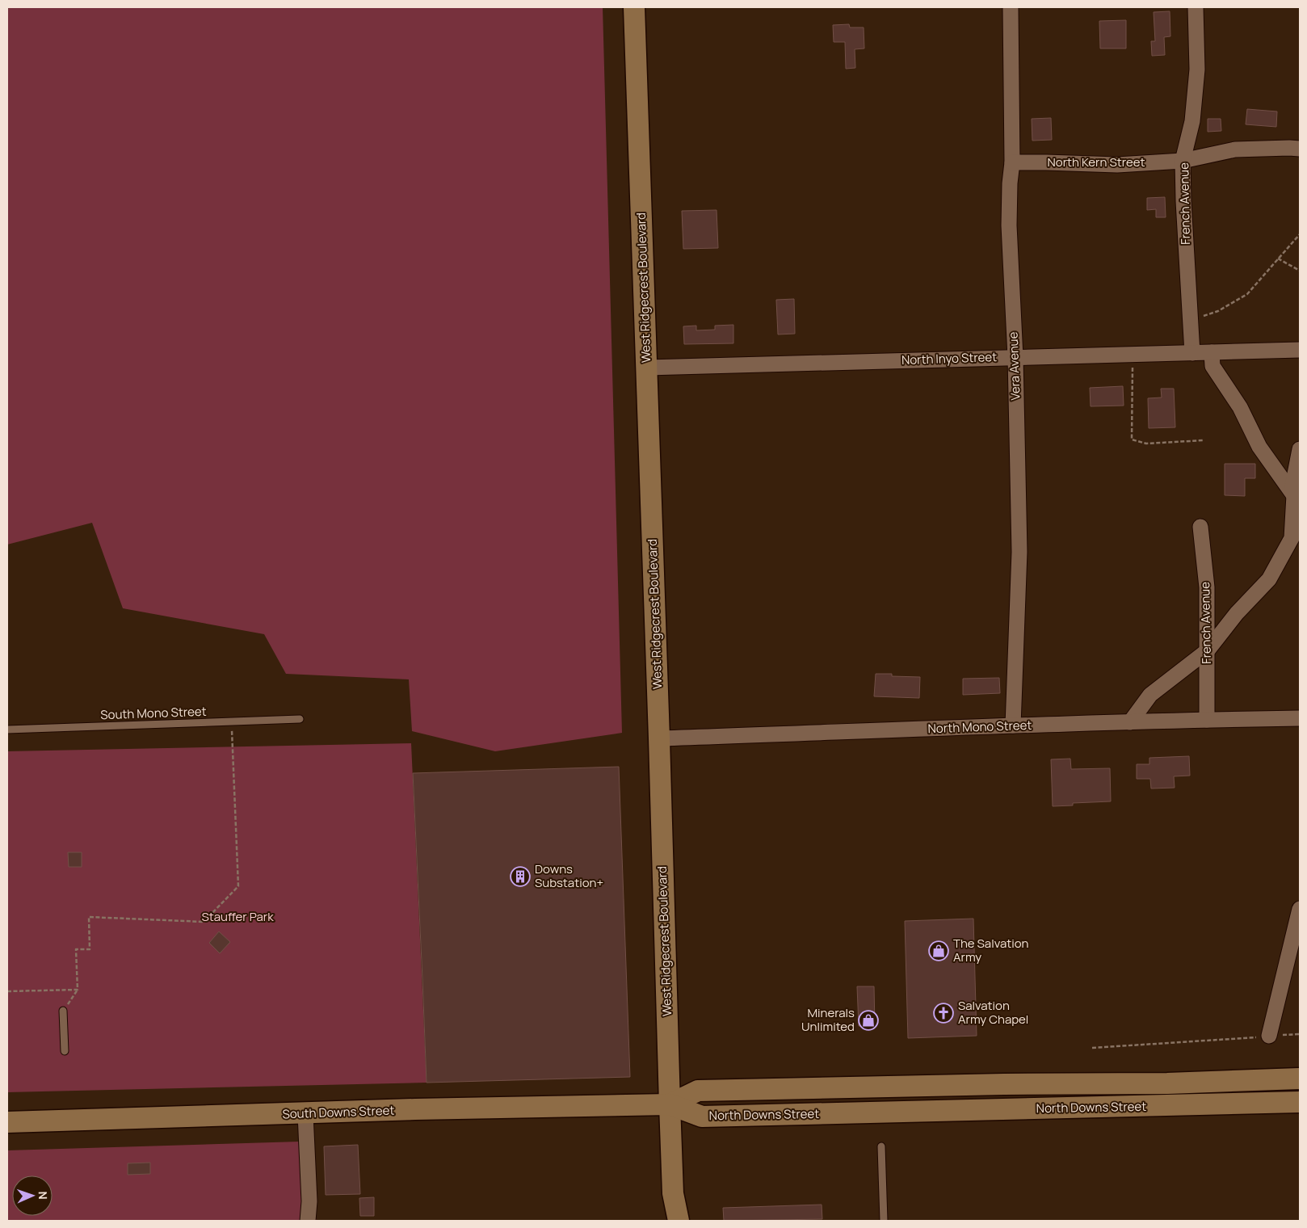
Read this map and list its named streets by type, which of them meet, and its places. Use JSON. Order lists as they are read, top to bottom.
{
  "streets": {
    "main road": ["West Ridgecrest Boulevard", "North Downs Street", "South Downs Street"],
    "street": [
      "North Kern Street",
      "French Avenue",
      "North Inyo Street",
      "Vera Avenue",
      "North Mono Street"
    ],
    "lane": ["South Mono Street"]
  },
  "crossings": [
    ["North Kern Street", "French Avenue"],
    ["North Kern Street", "Vera Avenue"],
    ["French Avenue", "North Inyo Street"],
    ["French Avenue", "North Mono Street"],
    ["West Ridgecrest Boulevard", "North Inyo Street"],
    ["West Ridgecrest Boulevard", "North Mono Street"],
    ["West Ridgecrest Boulevard", "North Downs Street"],
    ["West Ridgecrest Boulevard", "South Downs Street"],
    ["North Inyo Street", "Vera Avenue"],
    ["Vera Avenue", "North Mono Street"],
    ["North Downs Street", "South Downs Street"]
  ],
  "parks": ["Stauffer Park"],
  "places": {
    "building": ["Downs Substation+"],
    "shop": ["The Salvation Army", "Minerals Unlimited"],
    "church": ["Salvation Army Chapel"]
  },
  "north": "right"
}
